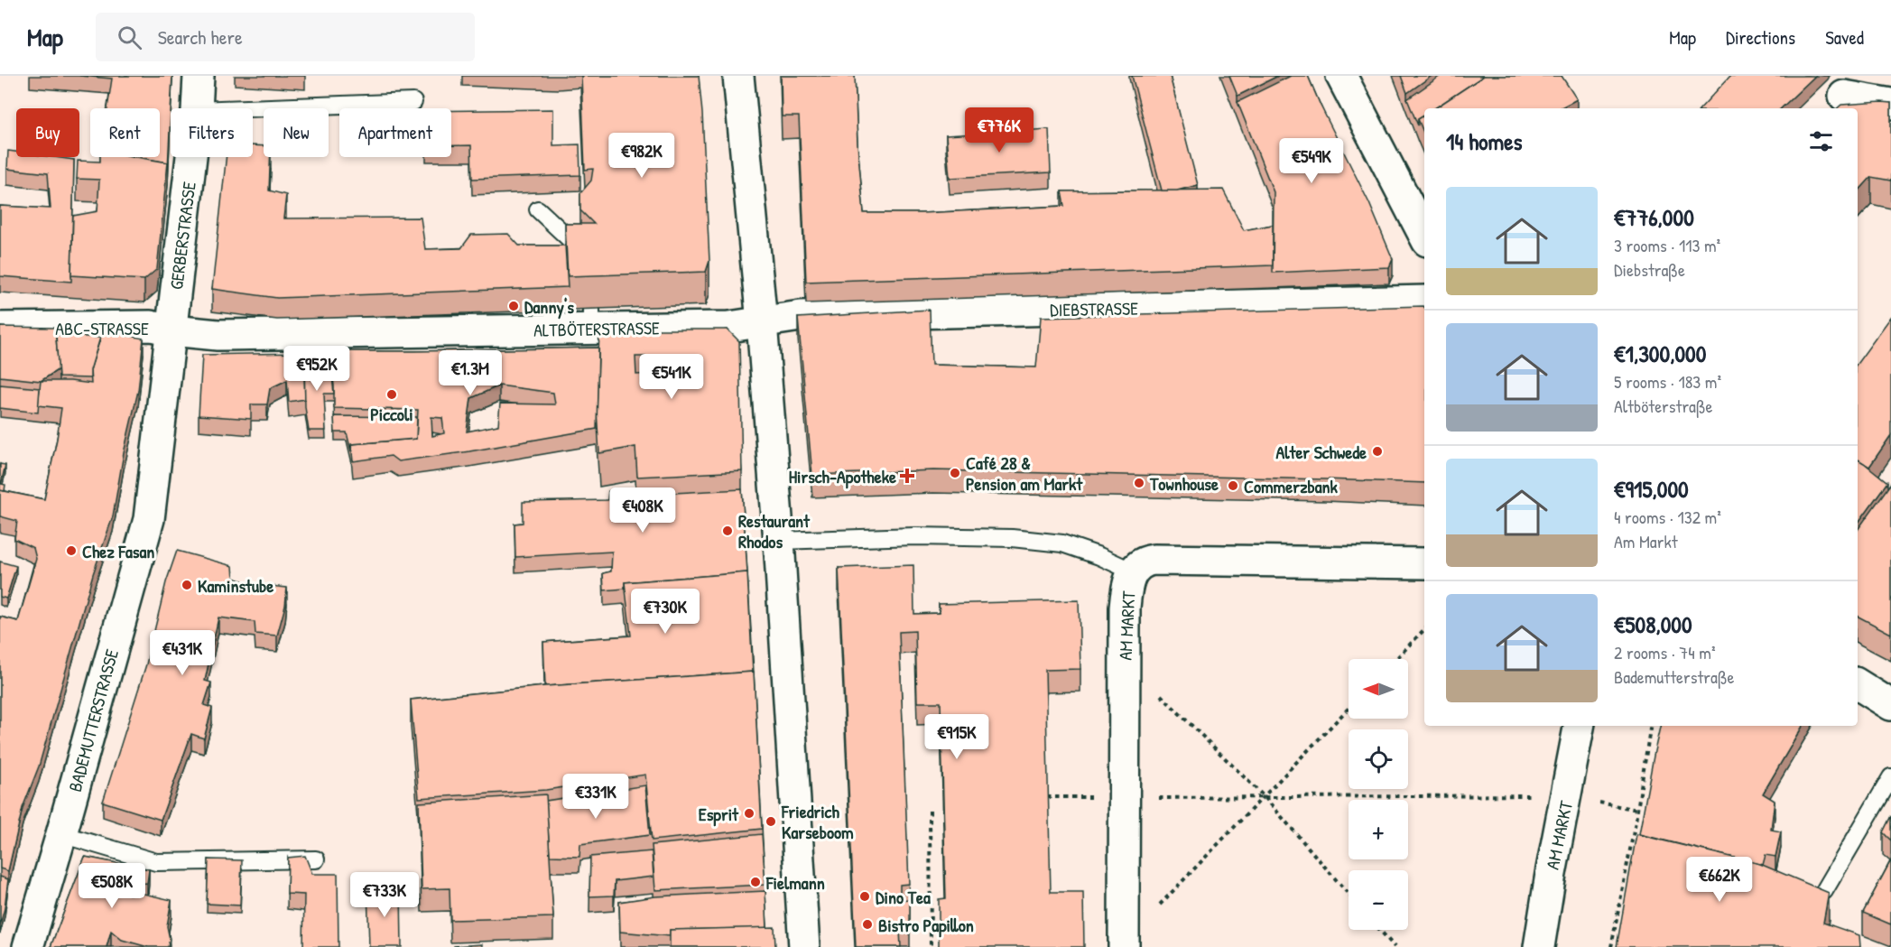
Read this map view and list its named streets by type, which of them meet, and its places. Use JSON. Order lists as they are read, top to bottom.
{
  "streets": {
    "street": [
      "GERBERSTRASSE",
      "DIEBSTRASSE",
      "ABC-STRASSE",
      "ALTBÖTERSTRASSE",
      "AM MARKT",
      "BADEMUTTERSTRASSE"
    ]
  },
  "crossings": [
    ["GERBERSTRASSE", "ABC-STRASSE"],
    ["GERBERSTRASSE", "ALTBÖTERSTRASSE"],
    ["GERBERSTRASSE", "BADEMUTTERSTRASSE"],
    ["DIEBSTRASSE", "ALTBÖTERSTRASSE"],
    ["ABC-STRASSE", "ALTBÖTERSTRASSE"],
    ["ABC-STRASSE", "BADEMUTTERSTRASSE"],
    ["ALTBÖTERSTRASSE", "BADEMUTTERSTRASSE"]
  ],
  "places": {
    "other": [
      "Danny's",
      "Piccoli",
      "Alter Schwede",
      "Café 28 & Pension am Markt",
      "Townhouse",
      "Commerzbank",
      "Restaurant Rhodos",
      "Chez Fasan",
      "Kaminstube",
      "Esprit",
      "Friedrich Karseboom",
      "Fielmann",
      "Dino Tea",
      "Bistro Papillon"
    ],
    "health": ["Hirsch-Apotheke"]
  },
  "north": "left",
  "page": {
    "header": "Map",
    "search": "Search here",
    "nav": ["Map", "Directions", "Saved"],
    "price": [
      "€776K",
      "€982K",
      "€549K",
      "€952K",
      "€1.3M",
      "€541K",
      "€408K",
      "€730K",
      "€431K",
      "€915K",
      "€331K",
      "€662K",
      "€508K",
      "€733K"
    ],
    "chip": [
      "Buy",
      "Rent",
      "Filters",
      "New",
      "Apartment"
    ],
    "heading": "14 homes",
    "list": [
      {
        "name": "€776,000",
        "note": "3 rooms · 113 m² · Diebstraße"
      },
      {
        "name": "€1,300,000",
        "note": "5 rooms · 183 m² · Altböterstraße"
      },
      {
        "name": "€915,000",
        "note": "4 rooms · 132 m² · Am Markt"
      },
      {
        "name": "€508,000",
        "note": "2 rooms · 74 m² · Bademutterstraße"
      }
    ],
    "map_buttons": ["+", "−"]
  }
}
